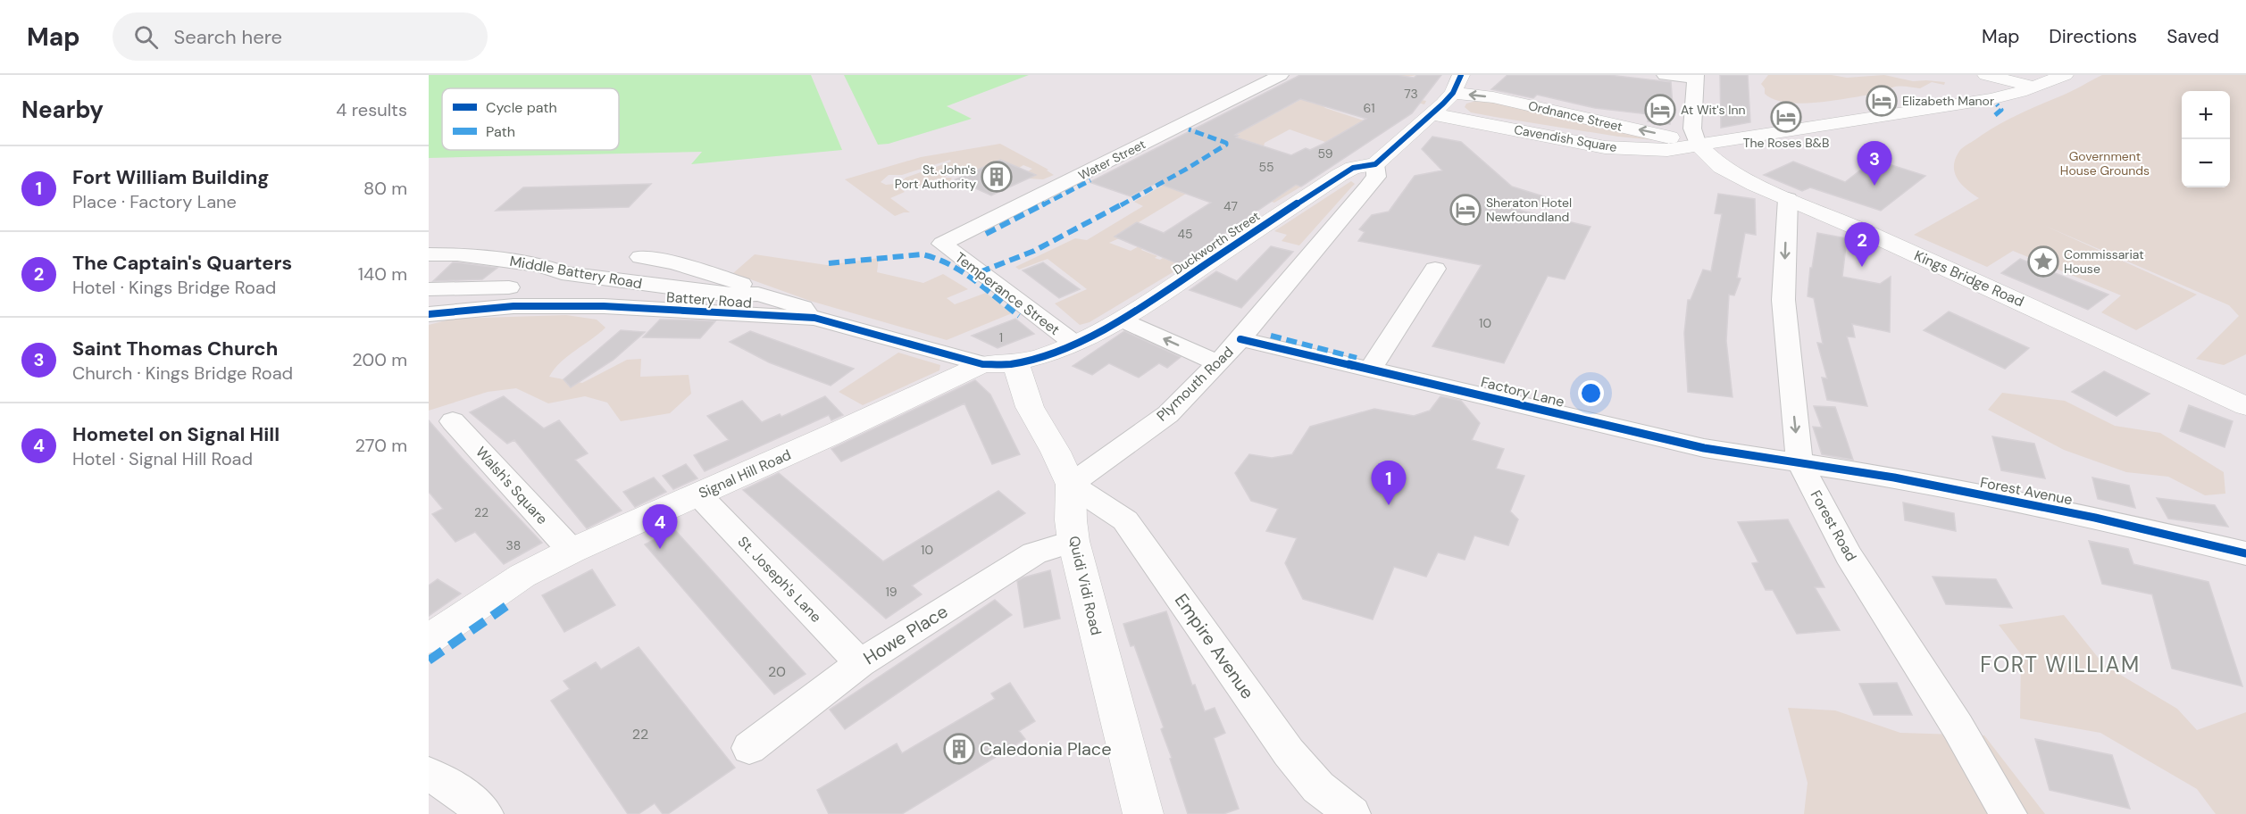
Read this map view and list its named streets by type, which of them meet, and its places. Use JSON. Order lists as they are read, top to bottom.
{
  "streets": {
    "main road": [
      "Ordnance Street",
      "Cavendish Square",
      "Duckworth Street",
      "Kings Bridge Road",
      "Signal Hill Road",
      "Quidi Vidi Road"
    ],
    "street": [
      "Water Street",
      "Middle Battery Road",
      "Temperance Street",
      "Battery Road",
      "Plymouth Road",
      "Factory Lane",
      "Walsh's Square",
      "Forest Avenue",
      "Forest Road",
      "St. Joseph's Lane",
      "Howe Place",
      "Empire Avenue"
    ]
  },
  "crossings": [
    ["Ordnance Street", "Cavendish Square"],
    ["Ordnance Street", "Kings Bridge Road"],
    ["Cavendish Square", "Kings Bridge Road"],
    ["Water Street", "Temperance Street"],
    ["Duckworth Street", "Temperance Street"],
    ["Duckworth Street", "Battery Road"],
    ["Duckworth Street", "Plymouth Road"],
    ["Duckworth Street", "Signal Hill Road"],
    ["Duckworth Street", "Quidi Vidi Road"],
    ["Middle Battery Road", "Battery Road"],
    ["Kings Bridge Road", "Forest Road"],
    ["Battery Road", "Signal Hill Road"],
    ["Plymouth Road", "Factory Lane"],
    ["Plymouth Road", "Quidi Vidi Road"],
    ["Plymouth Road", "Empire Avenue"],
    ["Factory Lane", "Forest Avenue"],
    ["Factory Lane", "Forest Road"],
    ["Signal Hill Road", "Walsh's Square"],
    ["Signal Hill Road", "St. Joseph's Lane"],
    ["Forest Avenue", "Forest Road"],
    ["St. Joseph's Lane", "Howe Place"],
    ["Quidi Vidi Road", "Howe Place"],
    ["Quidi Vidi Road", "Empire Avenue"]
  ],
  "one_way": ["Forest Road"],
  "districts": ["FORT WILLIAM"],
  "parks": ["Government House Grounds"],
  "places": {
    "hotel": [
      "Elizabeth Manor",
      "At Wit's Inn",
      "The Roses B&B",
      "Sheraton Hotel Newfoundland"
    ],
    "building": ["St. John's Port Authority", "Caledonia Place"],
    "place": ["Commissariat House"]
  },
  "house_numbers": [
    "73",
    "61",
    "59",
    "55",
    "47",
    "45",
    "10",
    "1",
    "22",
    "38",
    "10",
    "19",
    "20",
    "22"
  ],
  "legend": ["Cycle path", "Path"],
  "page": {
    "header": "Map",
    "search": "Search here",
    "nav": ["Map", "Directions", "Saved"],
    "heading": ["Nearby", "4 results"],
    "map_buttons": ["+", "−"],
    "pins": [
      "3",
      "2",
      "1",
      "4"
    ],
    "list": [
      {
        "mark": "1",
        "name": "Fort William Building",
        "note": "Place · Factory Lane",
        "value": "80 m"
      },
      {
        "mark": "2",
        "name": "The Captain's Quarters",
        "note": "Hotel · Kings Bridge Road",
        "value": "140 m"
      },
      {
        "mark": "3",
        "name": "Saint Thomas Church",
        "note": "Church · Kings Bridge Road",
        "value": "200 m"
      },
      {
        "mark": "4",
        "name": "Hometel on Signal Hill",
        "note": "Hotel · Signal Hill Road",
        "value": "270 m"
      }
    ]
  }
}
